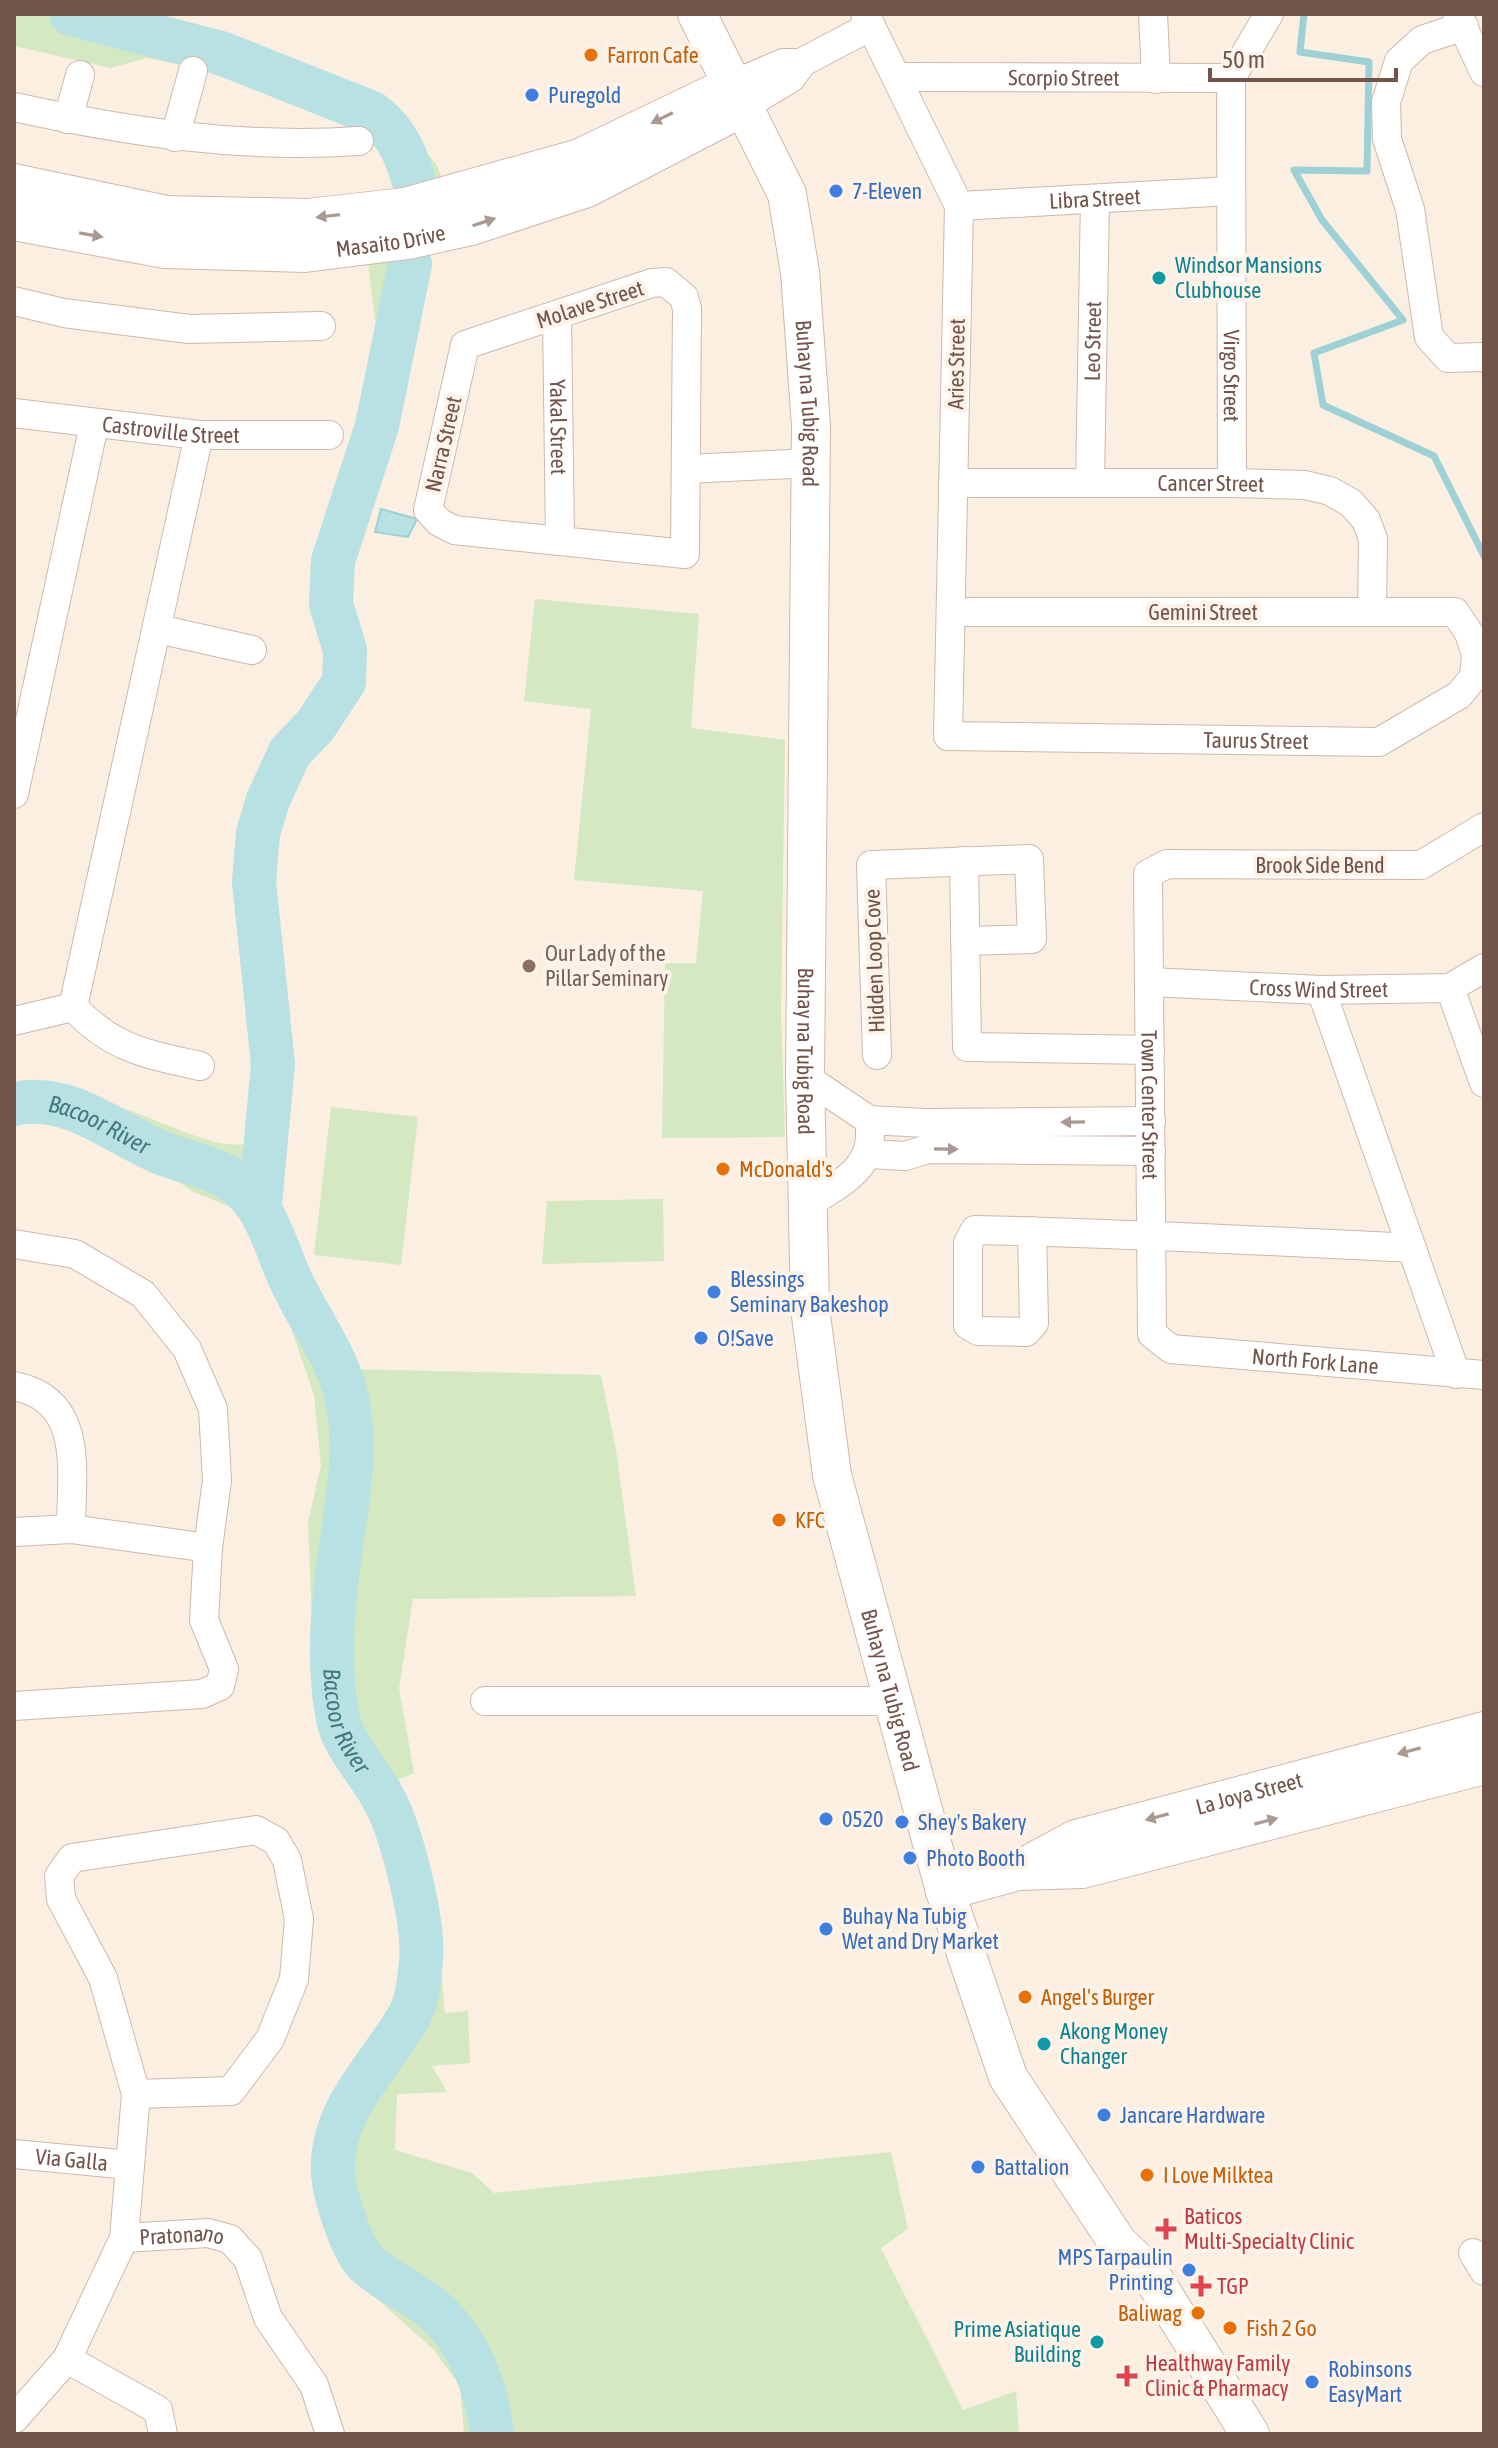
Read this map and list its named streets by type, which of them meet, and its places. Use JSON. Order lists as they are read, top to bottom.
{
  "streets": {
    "main road": ["Masaito Drive", "Buhay na Tubig Road", "La Joya Street"],
    "street": [
      "Scorpio Street",
      "Libra Street",
      "Molave Street",
      "Leo Street",
      "Aries Street",
      "Virgo Street",
      "Yakal Street",
      "Castroville Street",
      "Narra Street",
      "Cancer Street",
      "Gemini Street",
      "Taurus Street",
      "Brook Side Bend",
      "Hidden Loop Cove",
      "Cross Wind Street",
      "Town Center Street",
      "North Fork Lane",
      "Via Galla",
      "Pratonano"
    ]
  },
  "crossings": [
    ["Scorpio Street", "Aries Street"],
    ["Scorpio Street", "Virgo Street"],
    ["Libra Street", "Leo Street"],
    ["Libra Street", "Aries Street"],
    ["Libra Street", "Virgo Street"],
    ["Masaito Drive", "Buhay na Tubig Road"],
    ["Molave Street", "Yakal Street"],
    ["Molave Street", "Narra Street"],
    ["Leo Street", "Cancer Street"],
    ["Aries Street", "Cancer Street"],
    ["Aries Street", "Gemini Street"],
    ["Aries Street", "Taurus Street"],
    ["Virgo Street", "Cancer Street"],
    ["Buhay na Tubig Road", "La Joya Street"],
    ["Cancer Street", "Gemini Street"],
    ["Gemini Street", "Taurus Street"],
    ["Brook Side Bend", "Town Center Street"],
    ["Cross Wind Street", "Town Center Street"],
    ["Town Center Street", "North Fork Lane"]
  ],
  "water": ["Bacoor River"],
  "places": {
    "other": [
      "Farron Cafe",
      "Puregold",
      "7-Eleven",
      "Windsor Mansions Clubhouse",
      "Our Lady of the Pillar Seminary",
      "McDonald's",
      "Blessings Seminary Bakeshop",
      "O!Save",
      "KFC",
      "0520",
      "Shey's Bakery",
      "Photo Booth",
      "Buhay Na Tubig Wet and Dry Market",
      "Angel's Burger",
      "Akong Money Changer",
      "Jancare Hardware",
      "Battalion",
      "I Love Milktea",
      "MPS Tarpaulin Printing",
      "Baliwag",
      "Fish 2 Go",
      "Prime Asiatique Building",
      "Robinsons EasyMart"
    ],
    "health": ["Baticos Multi-Specialty Clinic", "TGP", "Healthway Family Clinic & Pharmacy"]
  },
  "scale_bar": "50 m"
}
